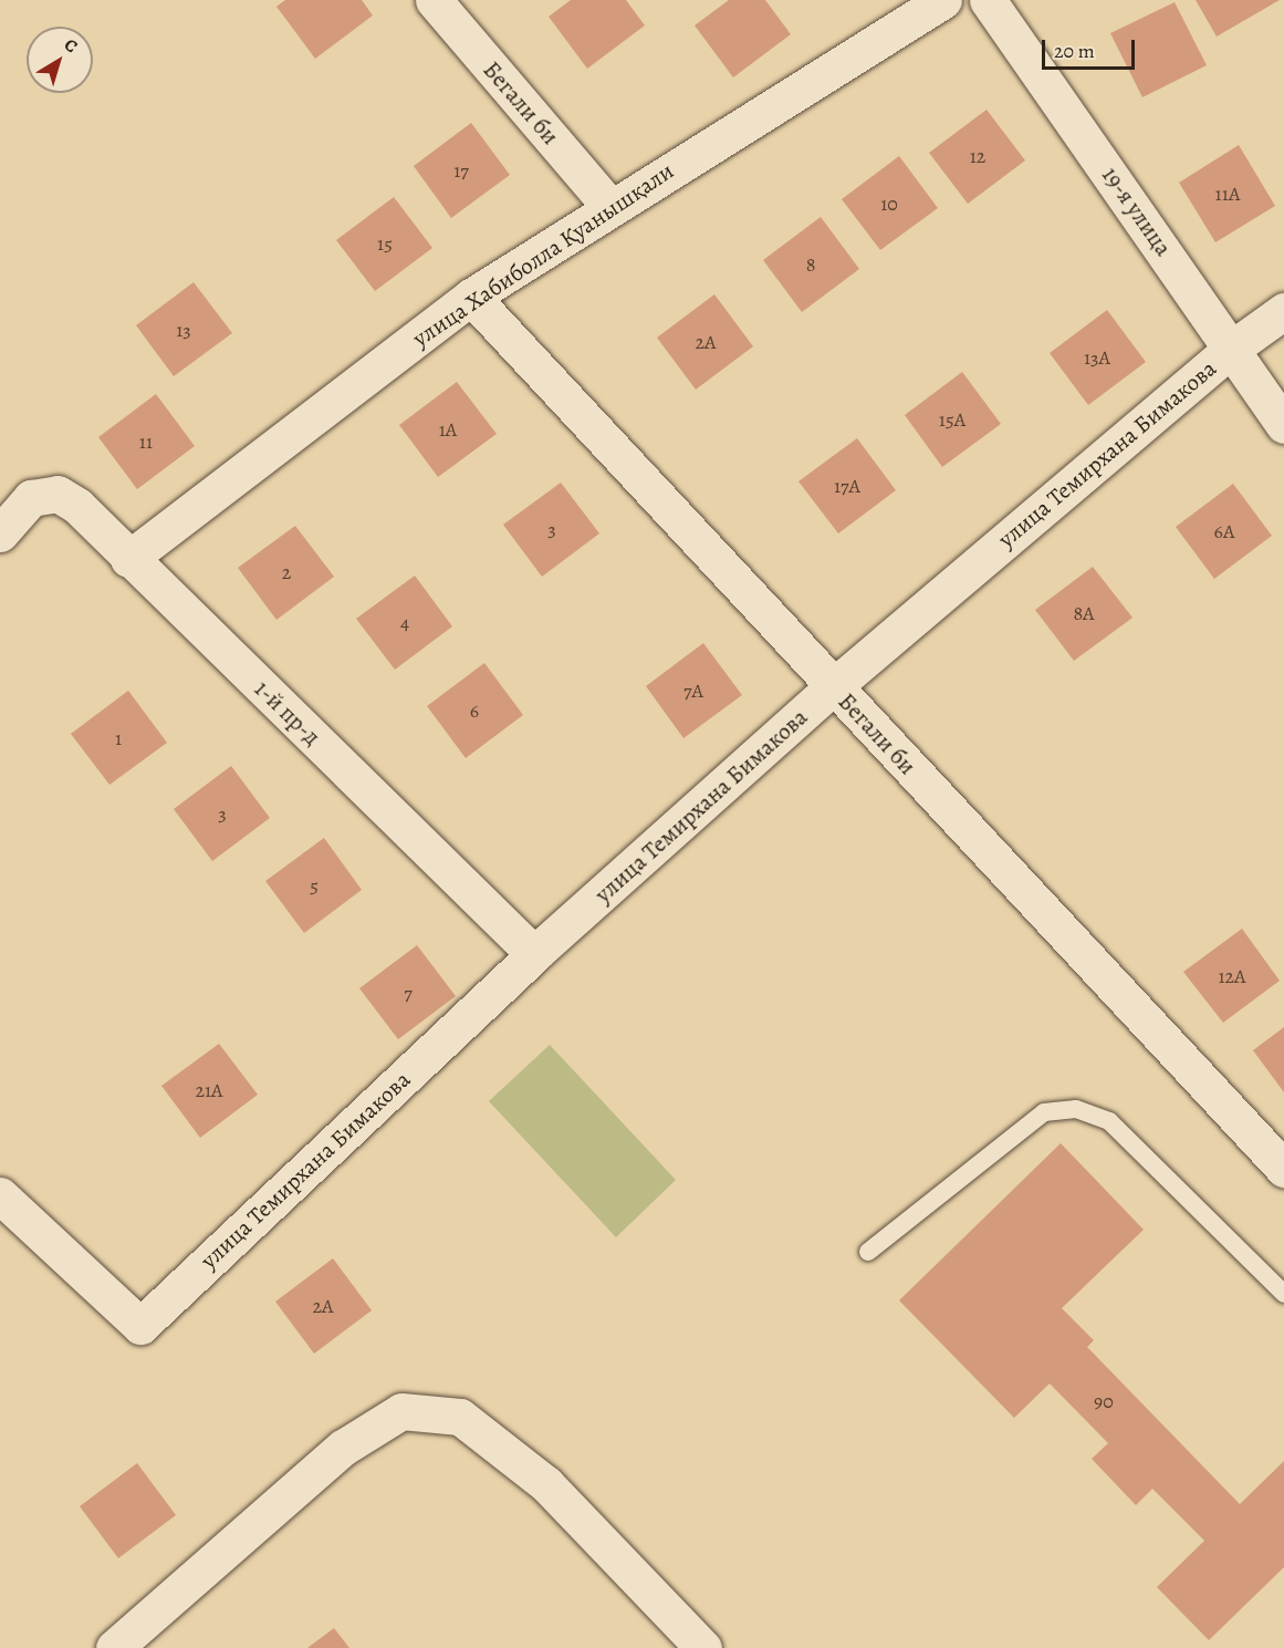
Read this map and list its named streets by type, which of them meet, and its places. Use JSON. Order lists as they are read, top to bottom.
{
  "streets": {
    "street": [
      "Бегали би",
      "19-я улица",
      "улица Хабиболла Қуанышқали",
      "улица Темирхана Бимакова",
      "1-й пр-д"
    ]
  },
  "crossings": [
    ["Бегали би", "улица Хабиболла Қуанышқали"],
    ["Бегали би", "улица Темирхана Бимакова"],
    ["19-я улица", "улица Темирхана Бимакова"],
    ["улица Хабиболла Қуанышқали", "1-й пр-д"],
    ["улица Темирхана Бимакова", "1-й пр-д"]
  ],
  "house_numbers": [
    "12",
    "17",
    "11А",
    "10",
    "15",
    "8",
    "13",
    "2А",
    "13А",
    "15А",
    "1А",
    "11",
    "17А",
    "3",
    "6А",
    "2",
    "8А",
    "4",
    "7А",
    "6",
    "1",
    "3",
    "5",
    "12А",
    "7",
    "21А",
    "2А",
    "90"
  ],
  "scale_bar": "20 m",
  "north": "top right"
}
